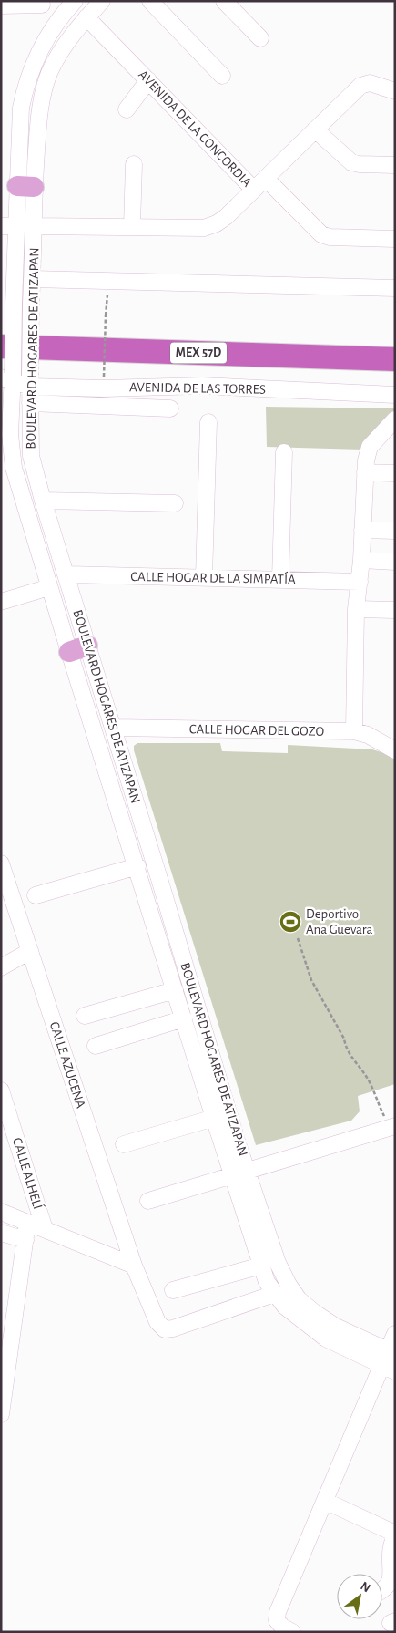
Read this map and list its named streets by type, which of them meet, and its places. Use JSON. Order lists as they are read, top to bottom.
{
  "streets": {
    "highway": ["MEX 57D"],
    "street": [
      "AVENIDA DE LA CONCORDIA",
      "BOULEVARD HOGARES DE ATIZAPAN",
      "AVENIDA DE LAS TORRES",
      "CALLE HOGAR DE LA SIMPATÍA",
      "CALLE HOGAR DEL GOZO",
      "CALLE AZUCENA",
      "CALLE ALHELÍ"
    ]
  },
  "crossings": [
    ["AVENIDA DE LA CONCORDIA", "BOULEVARD HOGARES DE ATIZAPAN"],
    ["BOULEVARD HOGARES DE ATIZAPAN", "AVENIDA DE LAS TORRES"],
    ["BOULEVARD HOGARES DE ATIZAPAN", "CALLE HOGAR DE LA SIMPATÍA"],
    ["BOULEVARD HOGARES DE ATIZAPAN", "CALLE HOGAR DEL GOZO"],
    ["BOULEVARD HOGARES DE ATIZAPAN", "CALLE AZUCENA"]
  ],
  "places": {
    "sports": ["Deportivo Ana Guevara"]
  },
  "north": "top right"
}
